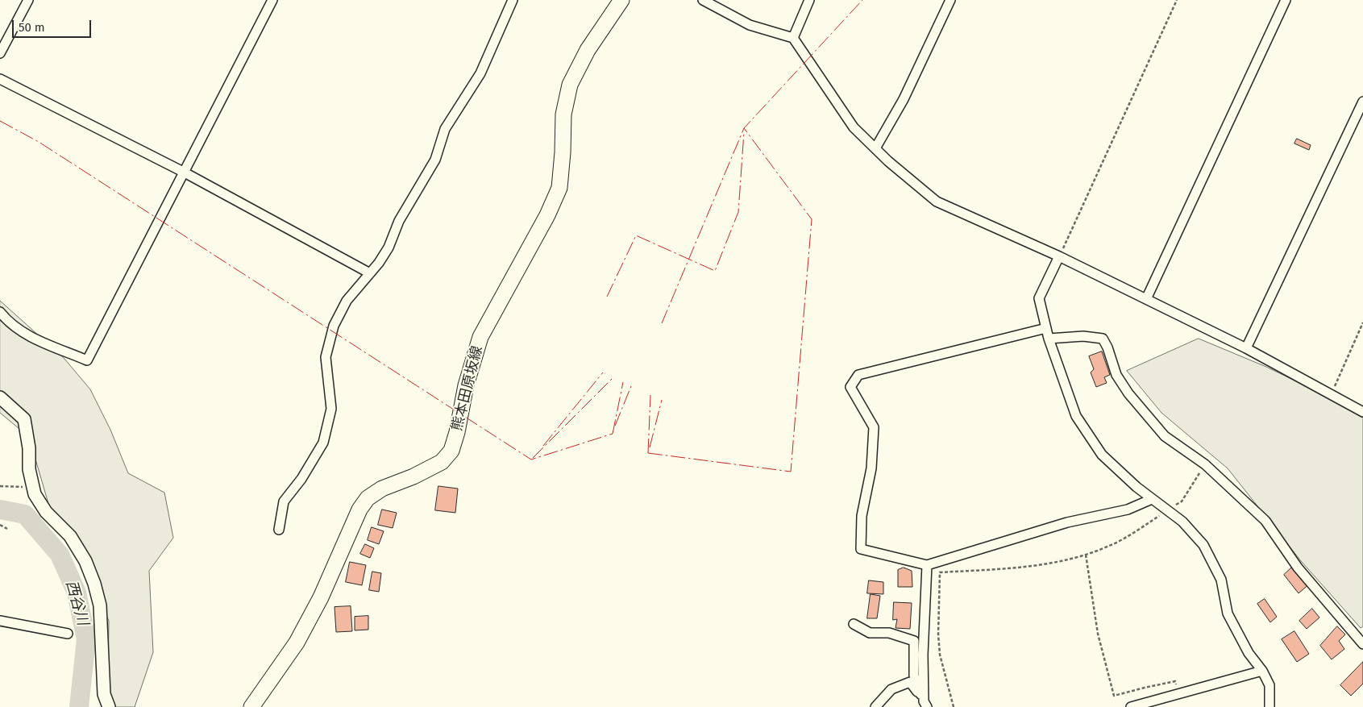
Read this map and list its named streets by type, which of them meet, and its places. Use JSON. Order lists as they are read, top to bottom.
{
  "streets": {
    "main road": ["熊本田原坂線"]
  },
  "water": ["西谷川"],
  "scale_bar": "50 m"
}
